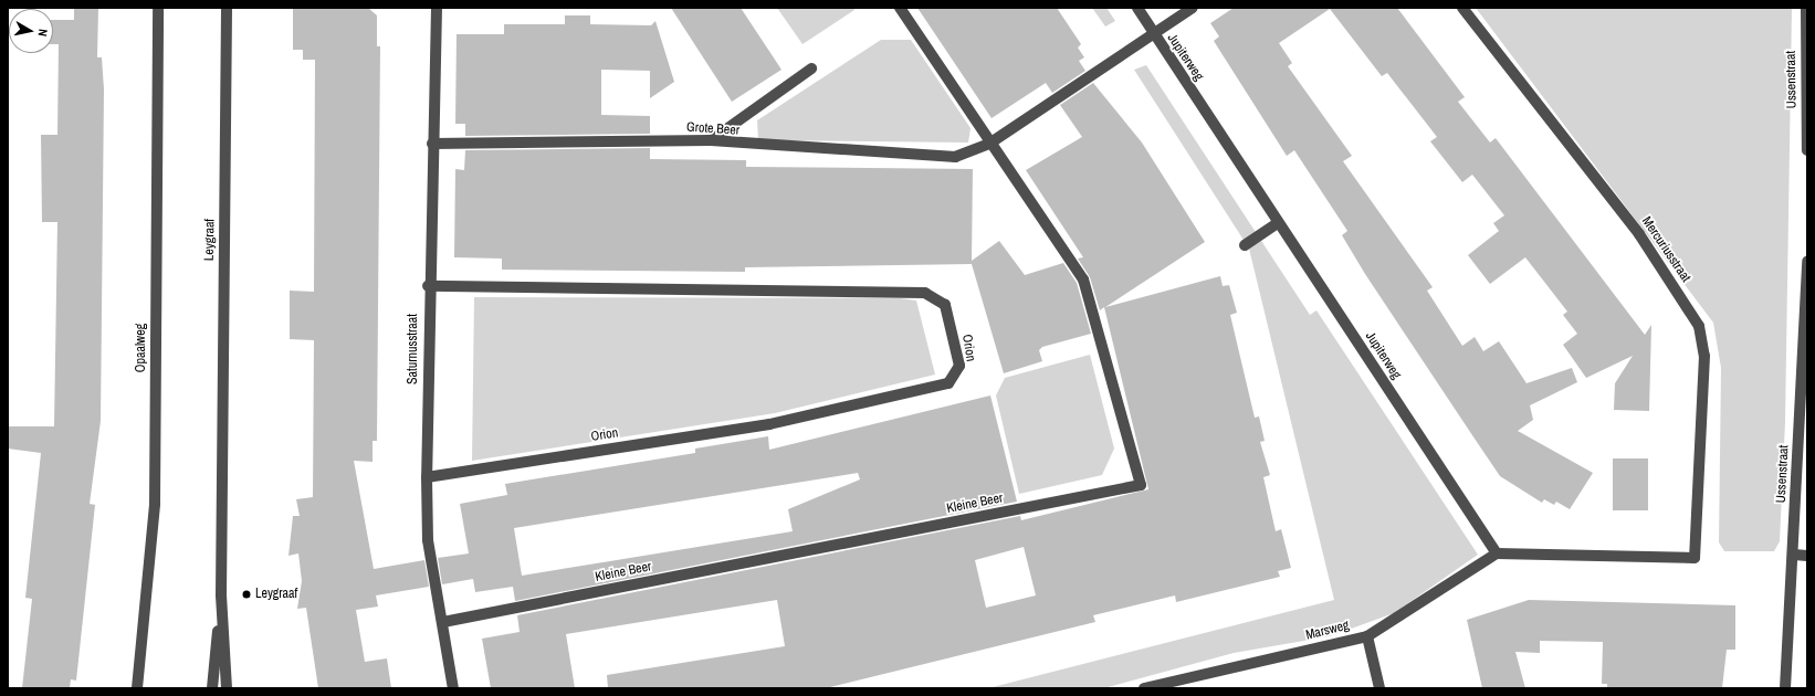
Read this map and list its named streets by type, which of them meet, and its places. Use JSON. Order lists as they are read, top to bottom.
{
  "streets": {
    "street": [
      "Jupiterweg",
      "Ussenstraat",
      "Grote Beer",
      "Leygraaf",
      "Mercuriusstraat",
      "Opaalweg",
      "Orion",
      "Saturnusstraat",
      "Kleine Beer",
      "Marsweg"
    ]
  },
  "crossings": [
    ["Jupiterweg", "Grote Beer"],
    ["Jupiterweg", "Mercuriusstraat"],
    ["Jupiterweg", "Marsweg"],
    ["Grote Beer", "Saturnusstraat"],
    ["Grote Beer", "Kleine Beer"],
    ["Mercuriusstraat", "Marsweg"],
    ["Orion", "Saturnusstraat"],
    ["Saturnusstraat", "Kleine Beer"]
  ],
  "places": ["Leygraaf"],
  "north": "right"
}
